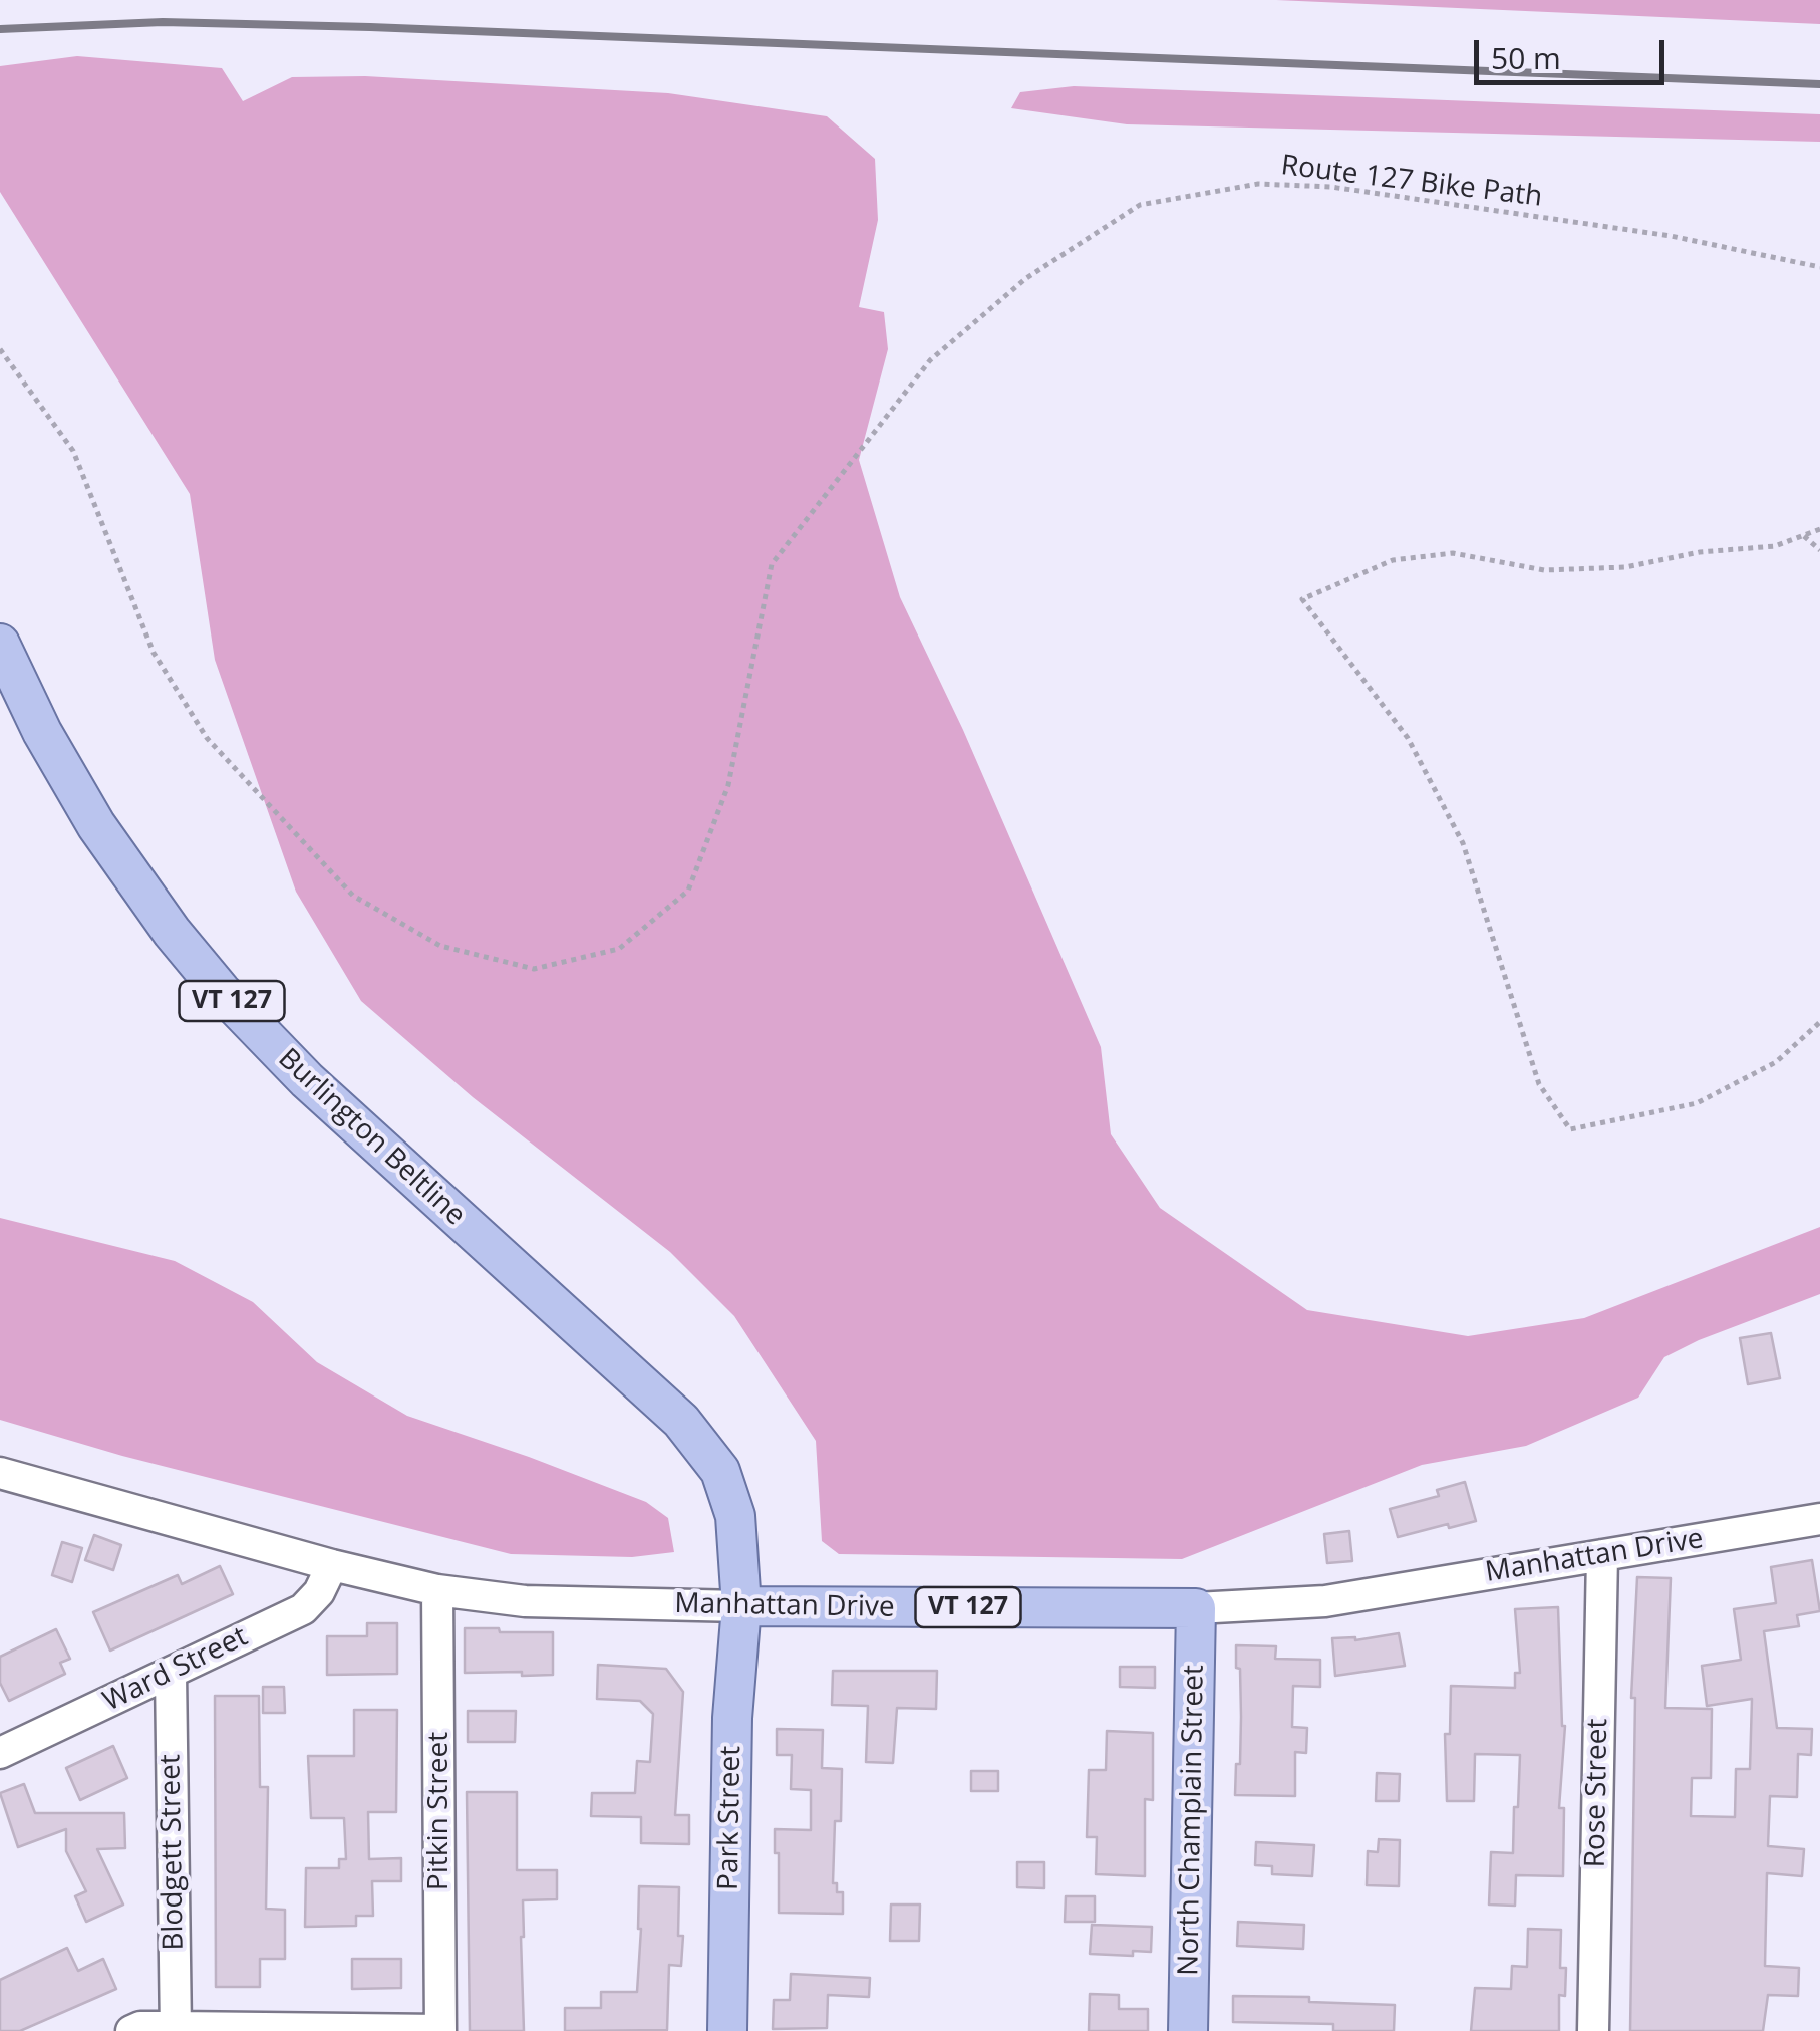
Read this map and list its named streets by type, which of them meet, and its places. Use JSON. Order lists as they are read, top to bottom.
{
  "streets": {
    "main road": [
      "VT 127",
      "Burlington Beltline",
      "Manhattan Drive",
      "Park Street",
      "North Champlain Street"
    ],
    "street": [
      "Ward Street",
      "Rose Street",
      "Pitkin Street",
      "Blodgett Street"
    ],
    "path": ["Route 127 Bike Path"]
  },
  "crossings": [
    ["Burlington Beltline", "Manhattan Drive"],
    ["Burlington Beltline", "Park Street"],
    ["Manhattan Drive", "Ward Street"],
    ["Manhattan Drive", "Rose Street"],
    ["Manhattan Drive", "Pitkin Street"],
    ["Manhattan Drive", "Park Street"],
    ["Manhattan Drive", "North Champlain Street"],
    ["Ward Street", "Blodgett Street"]
  ],
  "scale_bar": "50 m"
}
